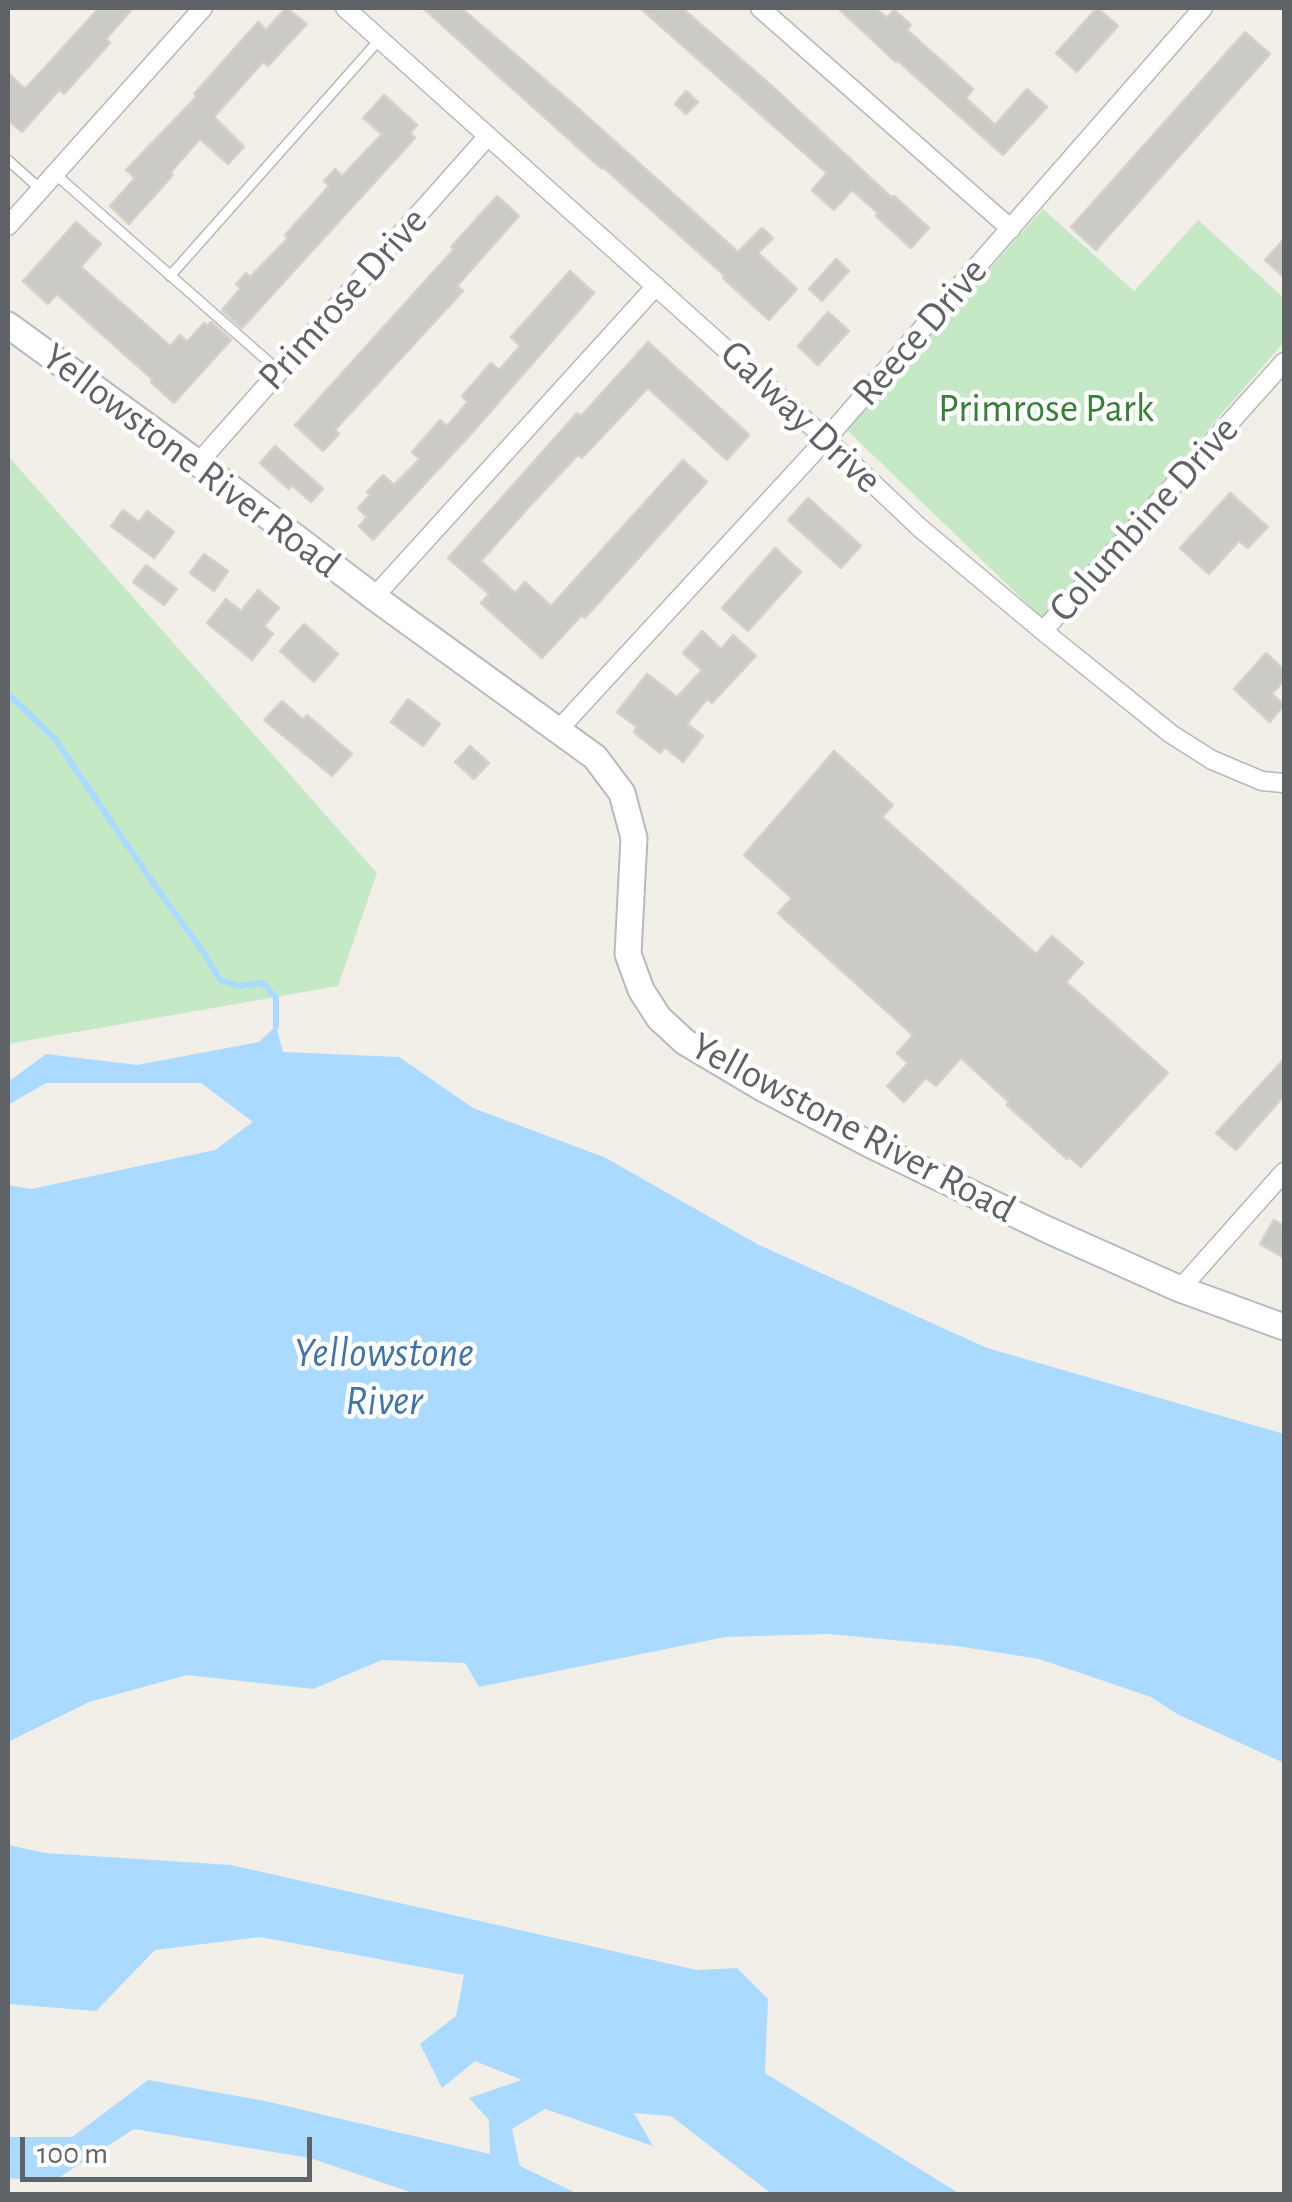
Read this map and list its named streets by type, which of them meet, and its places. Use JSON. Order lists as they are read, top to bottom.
{
  "streets": {
    "street": [
      "Primrose Drive",
      "Reece Drive",
      "Galway Drive",
      "Yellowstone River Road",
      "Columbine Drive"
    ]
  },
  "crossings": [
    ["Primrose Drive", "Galway Drive"],
    ["Primrose Drive", "Yellowstone River Road"],
    ["Reece Drive", "Galway Drive"],
    ["Reece Drive", "Yellowstone River Road"],
    ["Galway Drive", "Yellowstone River Road"],
    ["Galway Drive", "Columbine Drive"]
  ],
  "water": ["Yellowstone River"],
  "parks": ["Primrose Park"],
  "scale_bar": "100 m"
}
